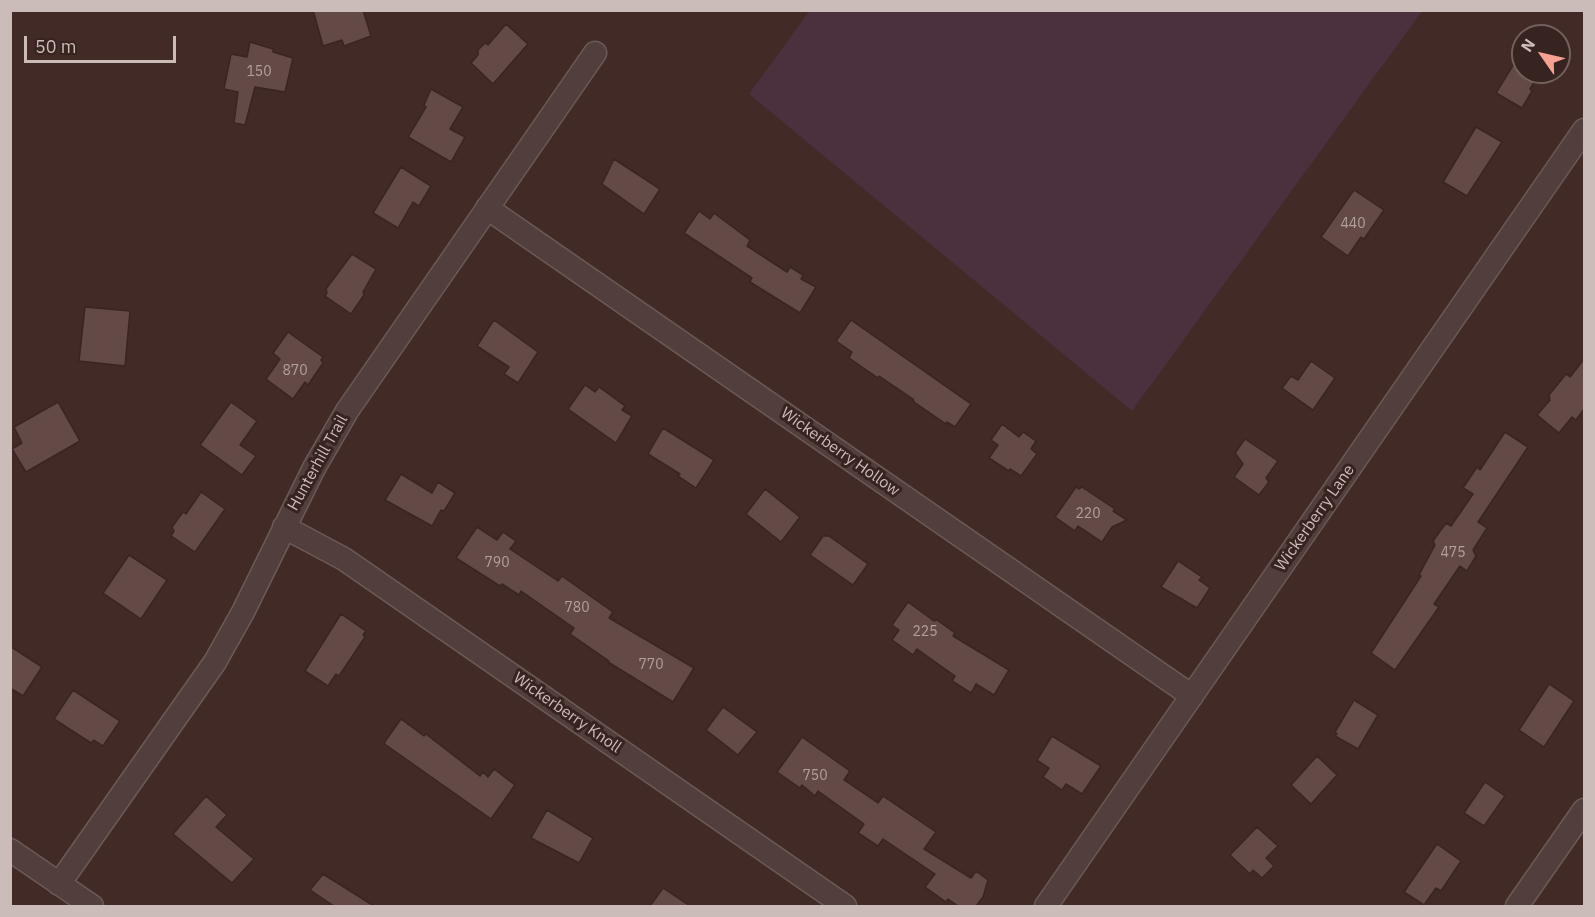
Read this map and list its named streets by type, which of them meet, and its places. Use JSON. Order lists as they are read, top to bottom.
{
  "streets": {
    "street": [
      "Wickerberry Hollow",
      "Hunterhill Trail",
      "Wickerberry Lane",
      "Wickerberry Knoll"
    ]
  },
  "crossings": [
    ["Wickerberry Hollow", "Hunterhill Trail"],
    ["Wickerberry Hollow", "Wickerberry Lane"],
    ["Hunterhill Trail", "Wickerberry Knoll"]
  ],
  "house_numbers": [
    "150",
    "440",
    "870",
    "220",
    "475",
    "790",
    "780",
    "225",
    "770",
    "750"
  ],
  "scale_bar": "50 m",
  "north": "top left"
}
